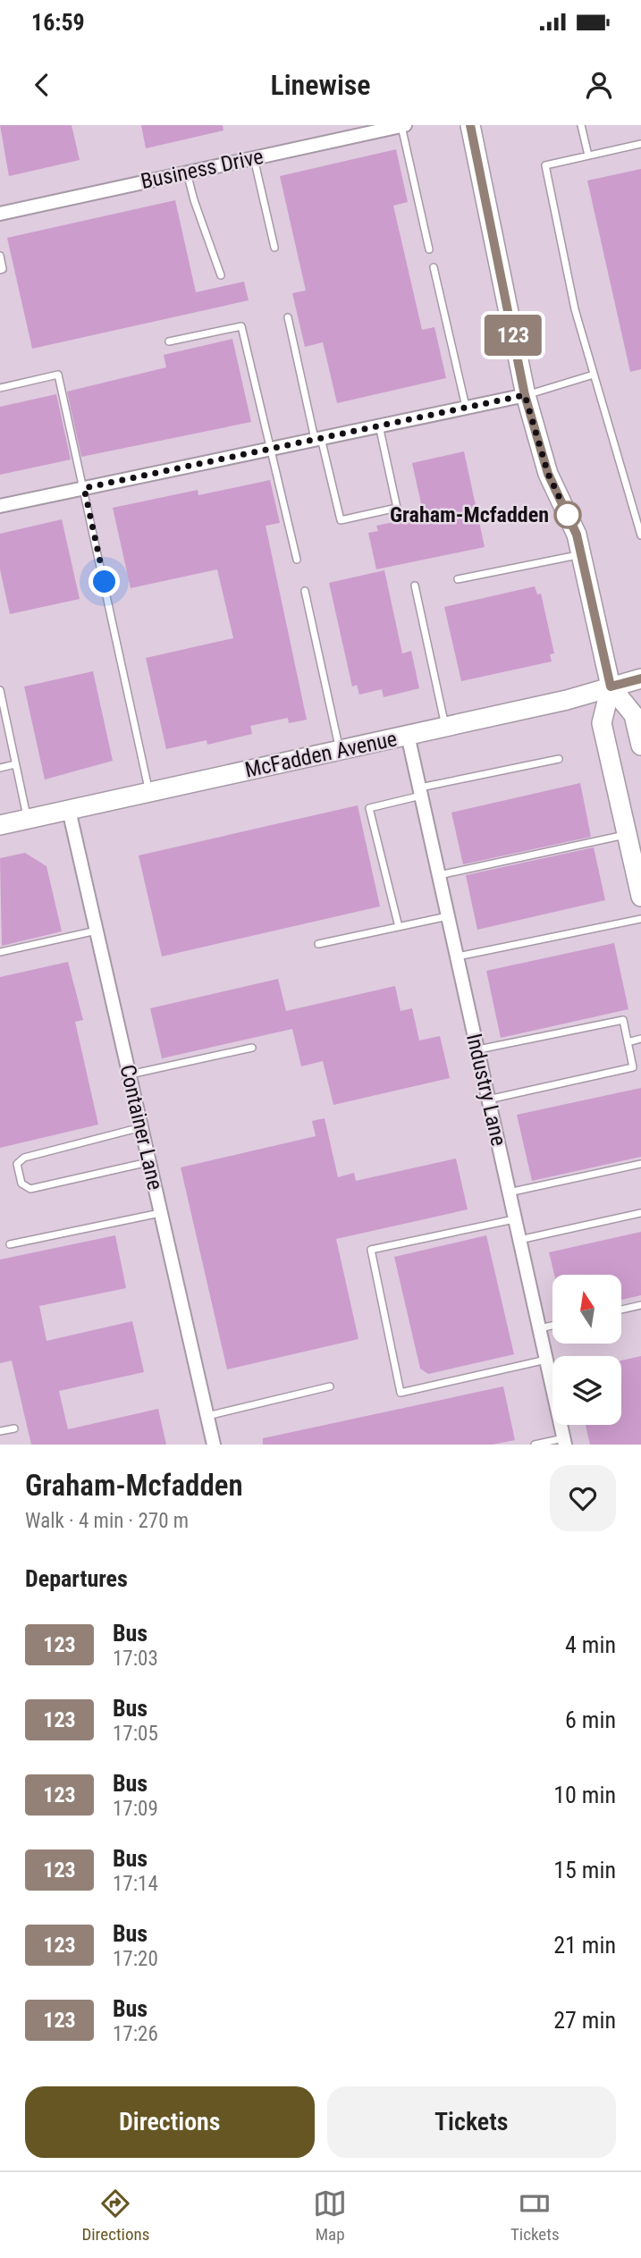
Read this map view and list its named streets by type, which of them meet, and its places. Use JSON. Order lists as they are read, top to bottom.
{
  "streets": {
    "street": [
      "Business Drive",
      "McFadden Avenue",
      "Industry Lane",
      "Container Lane"
    ]
  },
  "crossings": [
    ["McFadden Avenue", "Industry Lane"],
    ["McFadden Avenue", "Container Lane"]
  ],
  "places": ["Graham-Mcfadden"],
  "lines": ["bus line 123"],
  "north": "top",
  "page": {
    "status": "16:59",
    "header": "Linewise",
    "on_map": "123",
    "heading": [
      ["Graham-Mcfadden", "Walk · 4 min · 270 m"],
      "Departures"
    ],
    "list": [
      {
        "mark": "123",
        "name": "Bus",
        "note": "17:03",
        "value": "4 min"
      },
      {
        "mark": "123",
        "name": "Bus",
        "note": "17:05",
        "value": "6 min"
      },
      {
        "mark": "123",
        "name": "Bus",
        "note": "17:09",
        "value": "10 min"
      },
      {
        "mark": "123",
        "name": "Bus",
        "note": "17:14",
        "value": "15 min"
      },
      {
        "mark": "123",
        "name": "Bus",
        "note": "17:20",
        "value": "21 min"
      },
      {
        "mark": "123",
        "name": "Bus",
        "note": "17:26",
        "value": "27 min"
      }
    ],
    "buttons": ["Directions", "Tickets"],
    "tabs": ["Directions", "Map", "Tickets"]
  }
}
